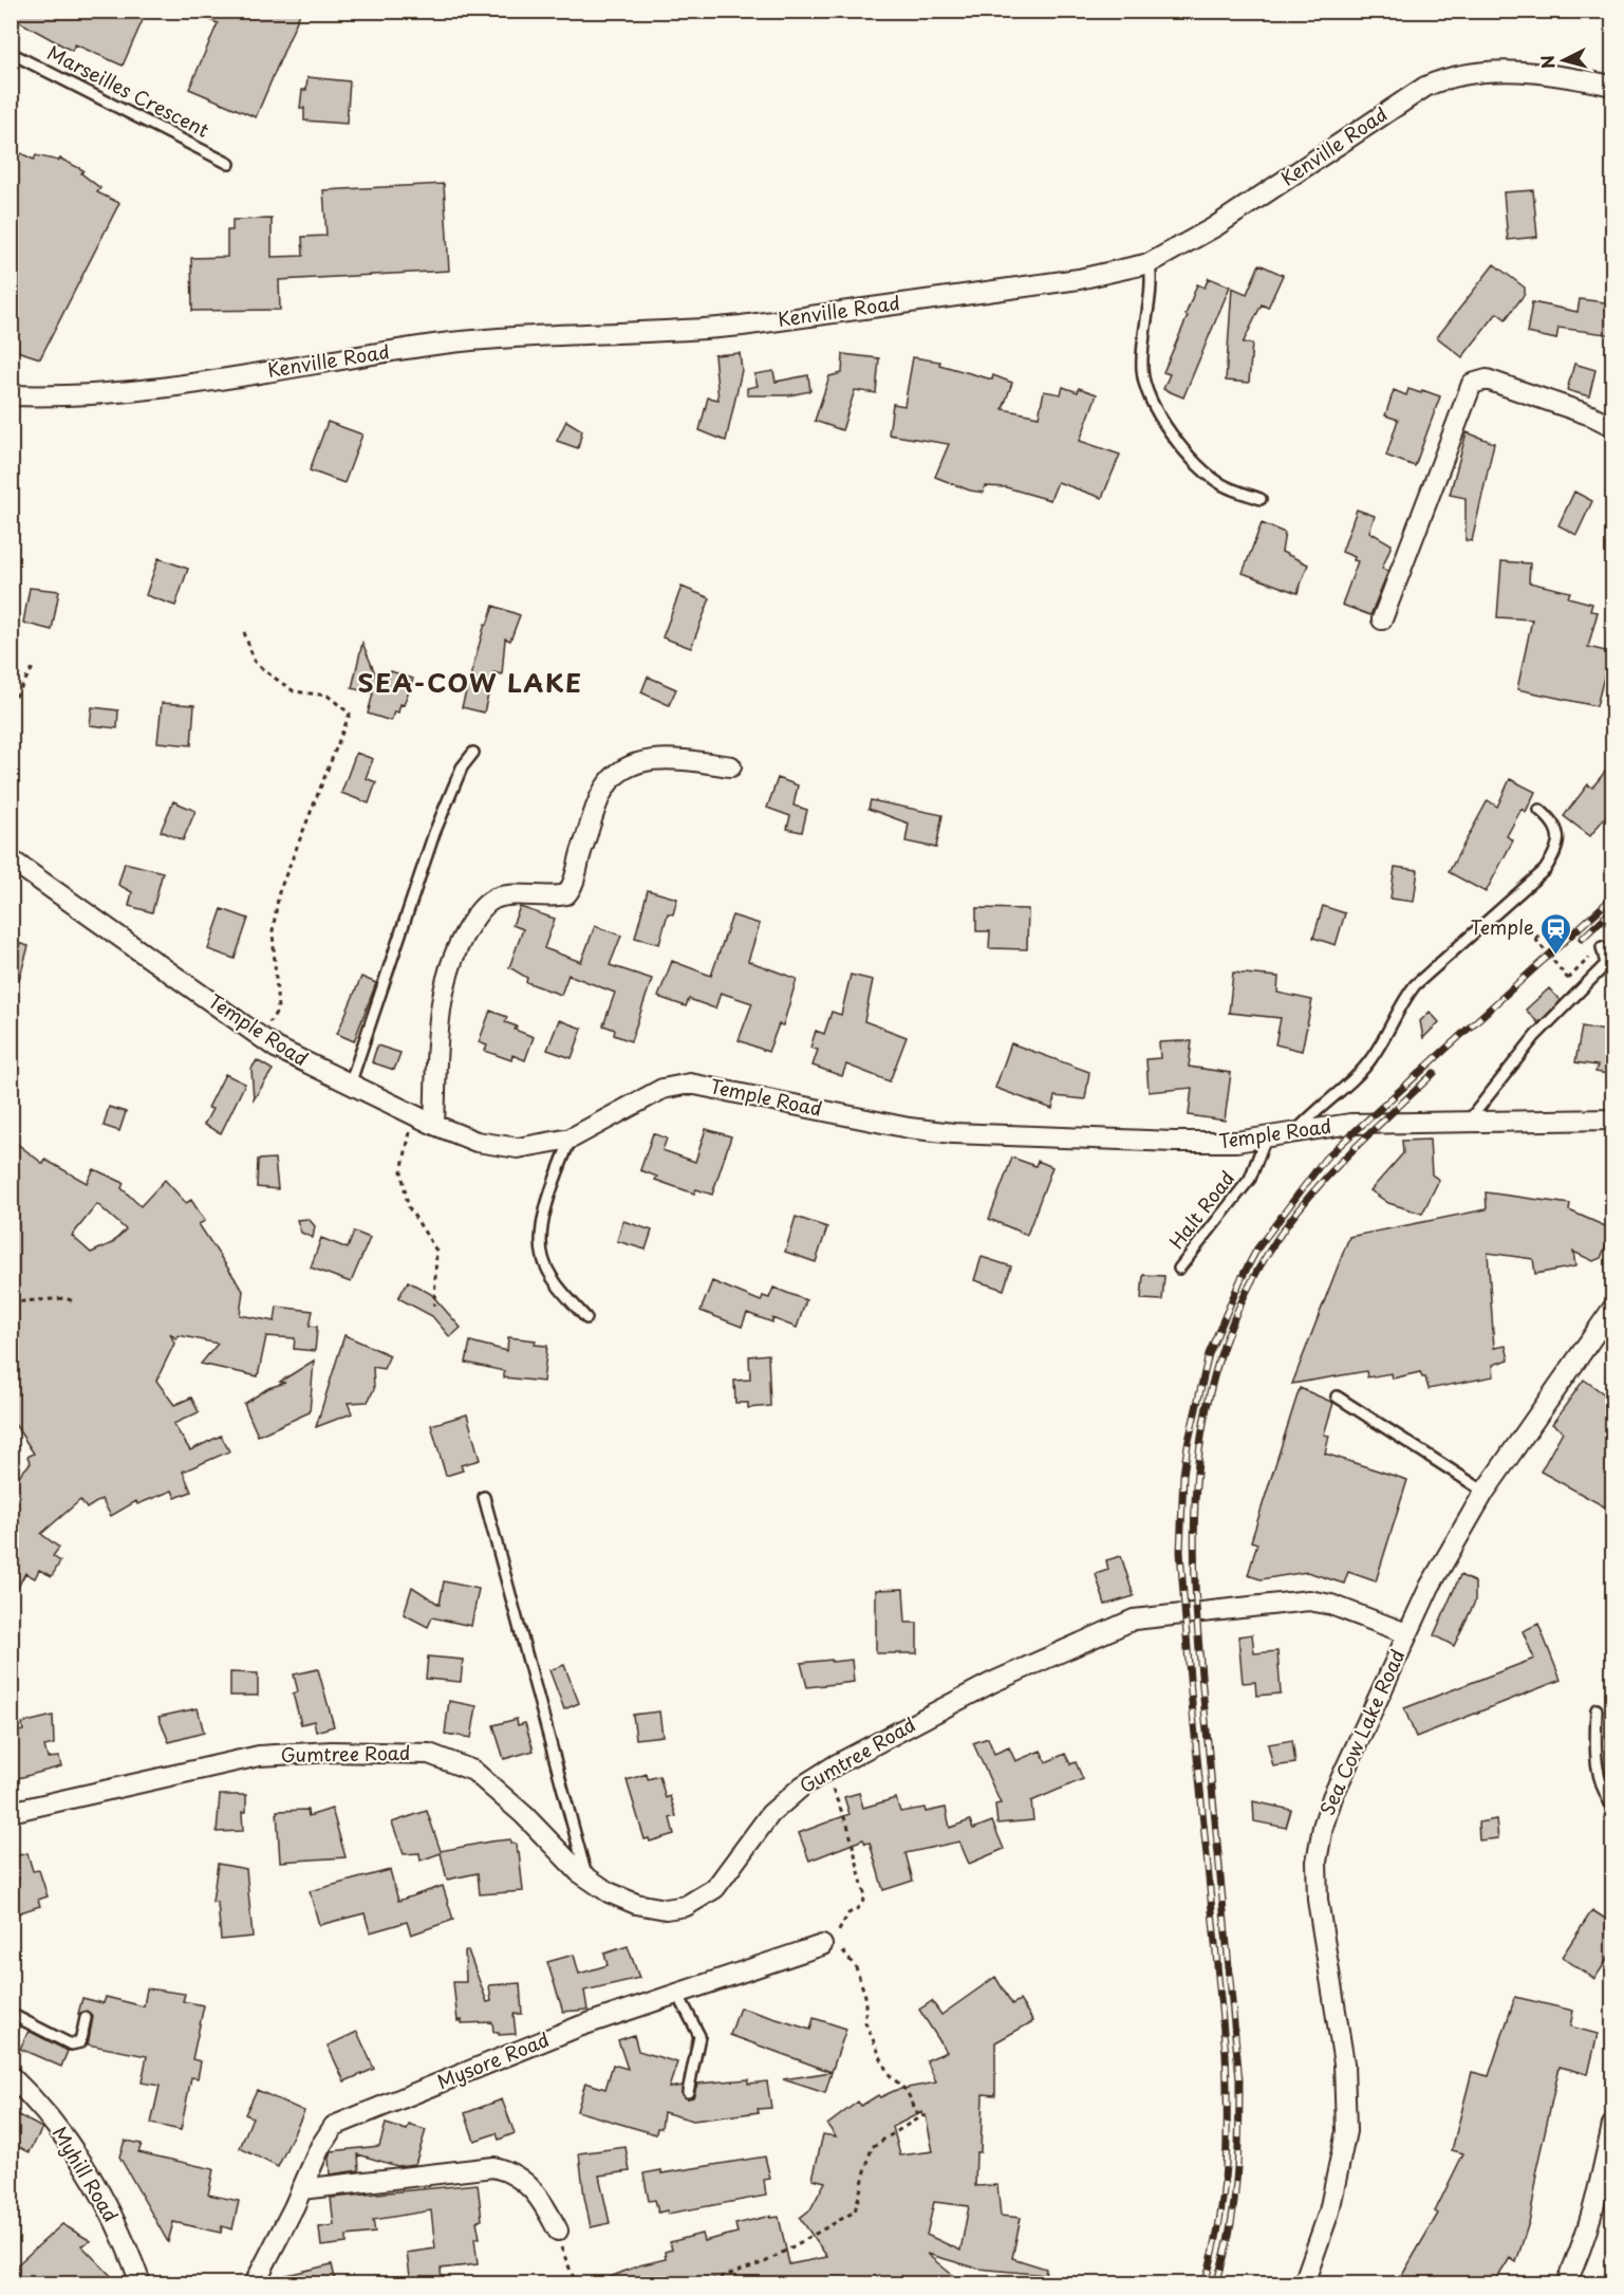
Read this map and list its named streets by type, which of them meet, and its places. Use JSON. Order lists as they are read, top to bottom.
{
  "streets": {
    "street": [
      "Kenville Road",
      "Temple Road",
      "Sea Cow Lake Road",
      "Gumtree Road",
      "Mysore Road",
      "Myhill Road"
    ],
    "lane": ["Marseilles Crescent", "Halt Road"]
  },
  "crossings": [
    ["Temple Road", "Halt Road"],
    ["Sea Cow Lake Road", "Gumtree Road"]
  ],
  "districts": ["SEA-COW LAKE"],
  "places": {
    "station": ["Temple"]
  },
  "north": "left"
}
